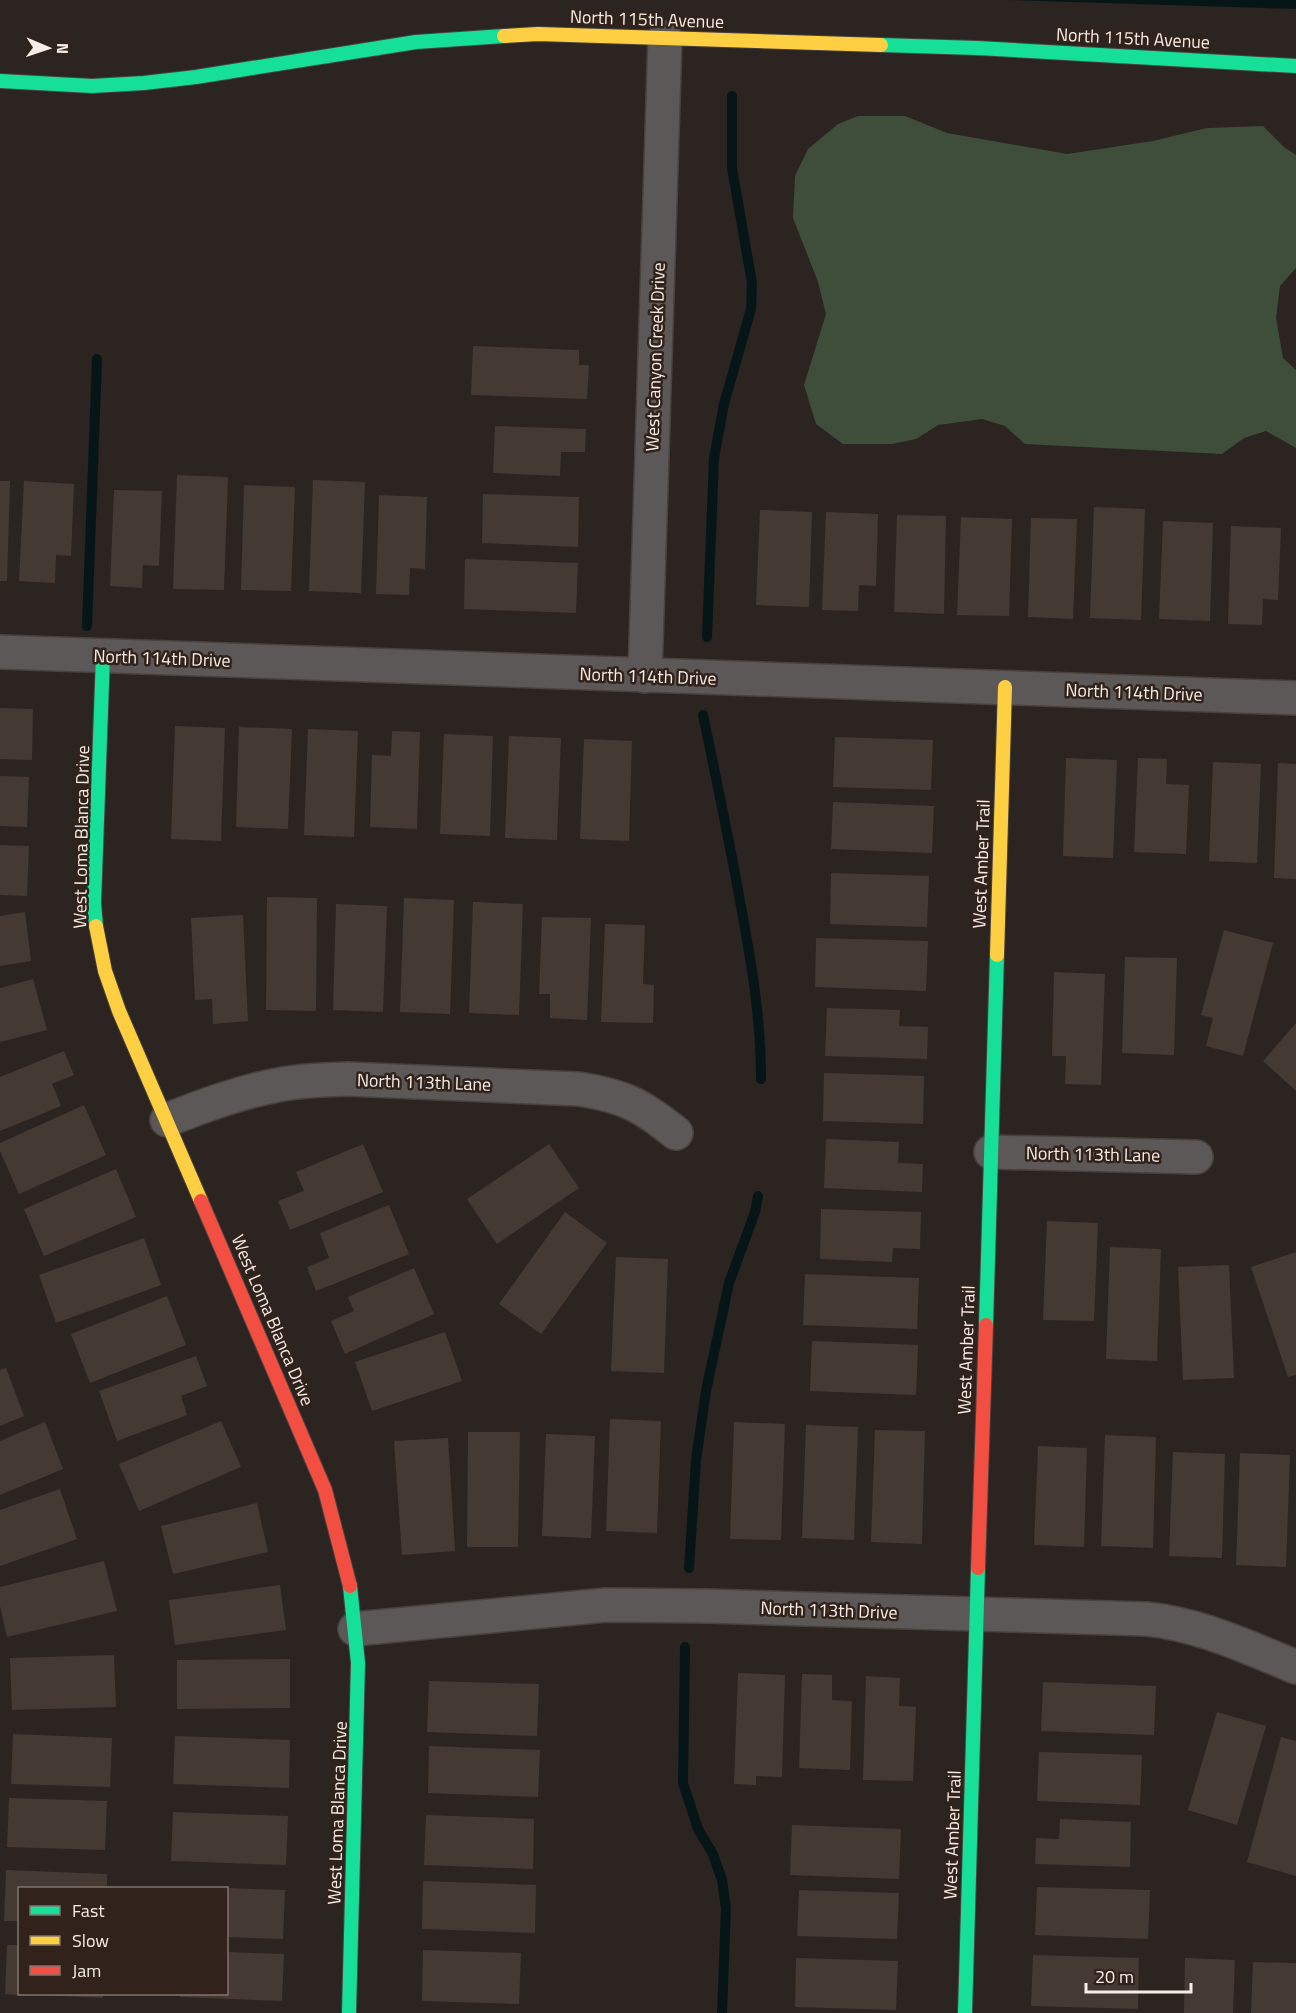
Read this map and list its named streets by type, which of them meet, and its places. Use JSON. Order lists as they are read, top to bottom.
{
  "streets": {
    "street": [
      "North 115th Avenue",
      "West Canyon Creek Drive",
      "North 114th Drive",
      "West Loma Blanca Drive",
      "West Amber Trail",
      "North 113th Lane",
      "North 113th Drive"
    ]
  },
  "crossings": [
    ["North 115th Avenue", "West Canyon Creek Drive"],
    ["West Canyon Creek Drive", "North 114th Drive"],
    ["North 114th Drive", "West Loma Blanca Drive"],
    ["North 114th Drive", "West Amber Trail"],
    ["West Loma Blanca Drive", "North 113th Lane"],
    ["West Loma Blanca Drive", "North 113th Drive"],
    ["West Amber Trail", "North 113th Lane"],
    ["West Amber Trail", "North 113th Drive"]
  ],
  "legend": ["Fast", "Slow", "Jam"],
  "scale_bar": "20 m",
  "north": "right"
}
